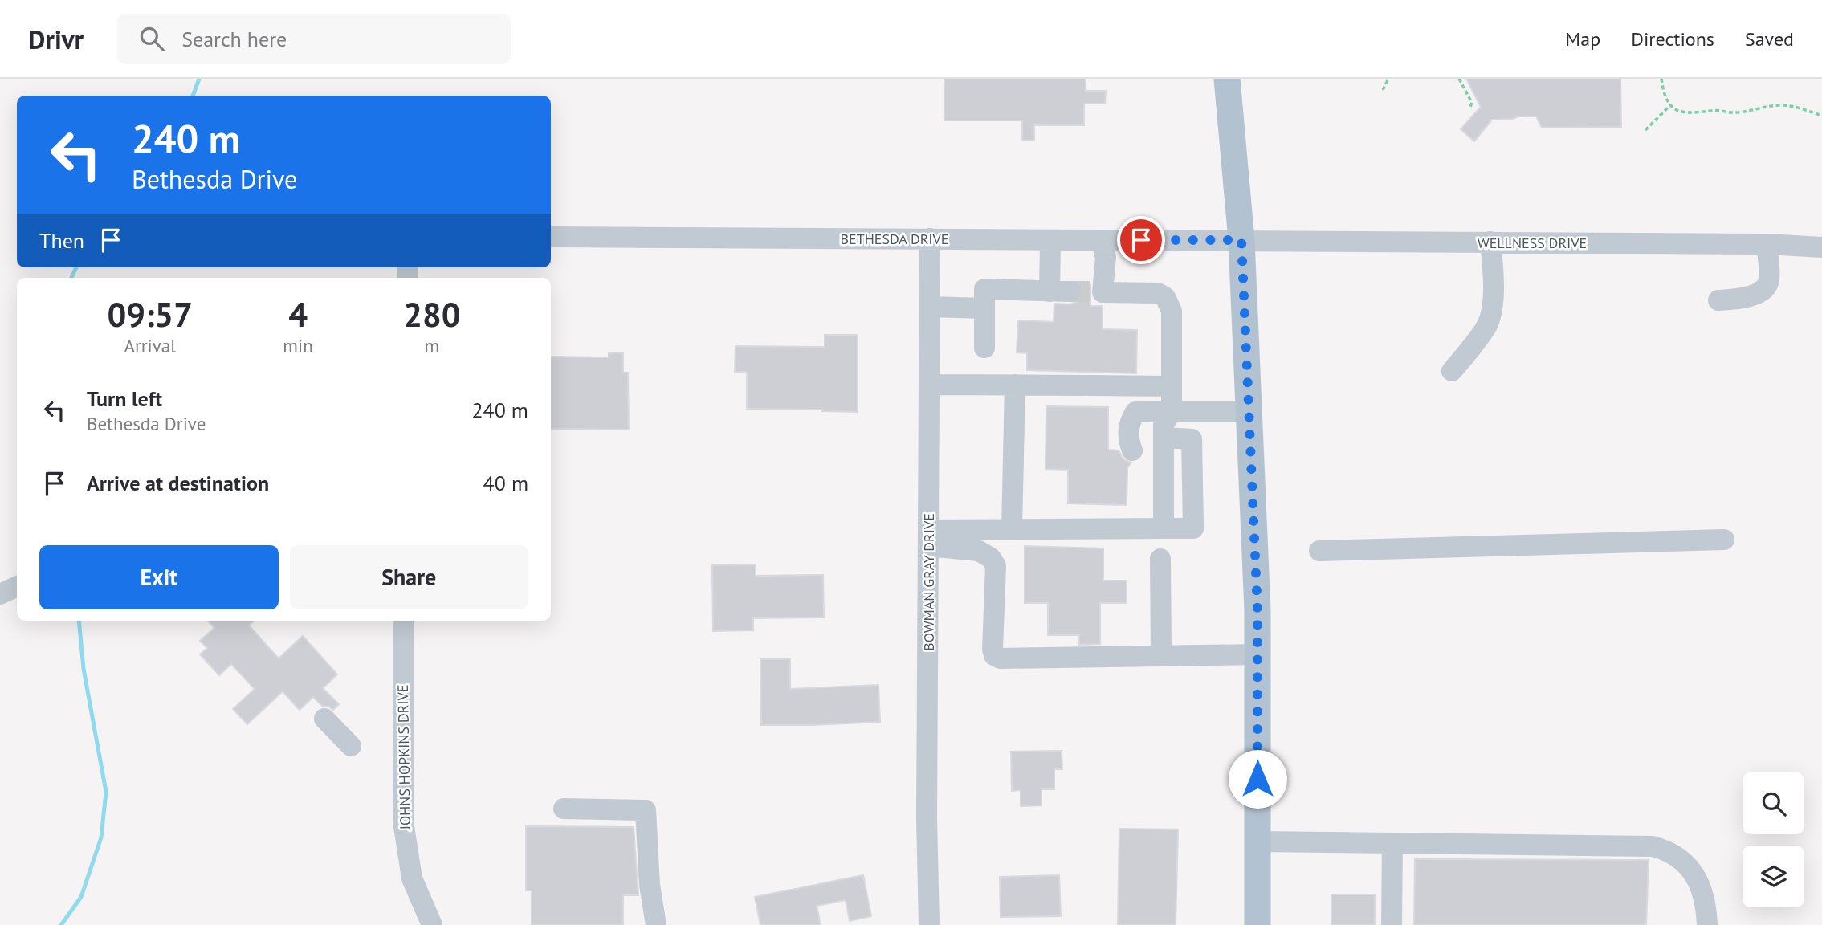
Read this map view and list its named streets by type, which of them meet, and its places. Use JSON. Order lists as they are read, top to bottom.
{
  "streets": {
    "street": [
      "BETHESDA DRIVE",
      "WELLNESS DRIVE",
      "BOWMAN GRAY DRIVE",
      "JOHNS HOPKINS DRIVE"
    ]
  },
  "crossings": [
    ["BETHESDA DRIVE", "WELLNESS DRIVE"],
    ["BETHESDA DRIVE", "BOWMAN GRAY DRIVE"]
  ],
  "page": {
    "header": "Drivr",
    "search": "Search here",
    "nav": ["Map", "Directions", "Saved"],
    "turn": ["240 m", "Bethesda Drive"],
    "then": "Then",
    "eta": [
      "09:57",
      "Arrival",
      "4",
      "min",
      "280",
      "m"
    ],
    "list": [
      {
        "name": "Turn left",
        "note": "Bethesda Drive",
        "value": "240 m"
      },
      {
        "name": "Arrive at destination",
        "value": "40 m"
      }
    ],
    "buttons": ["Exit", "Share"]
  }
}
